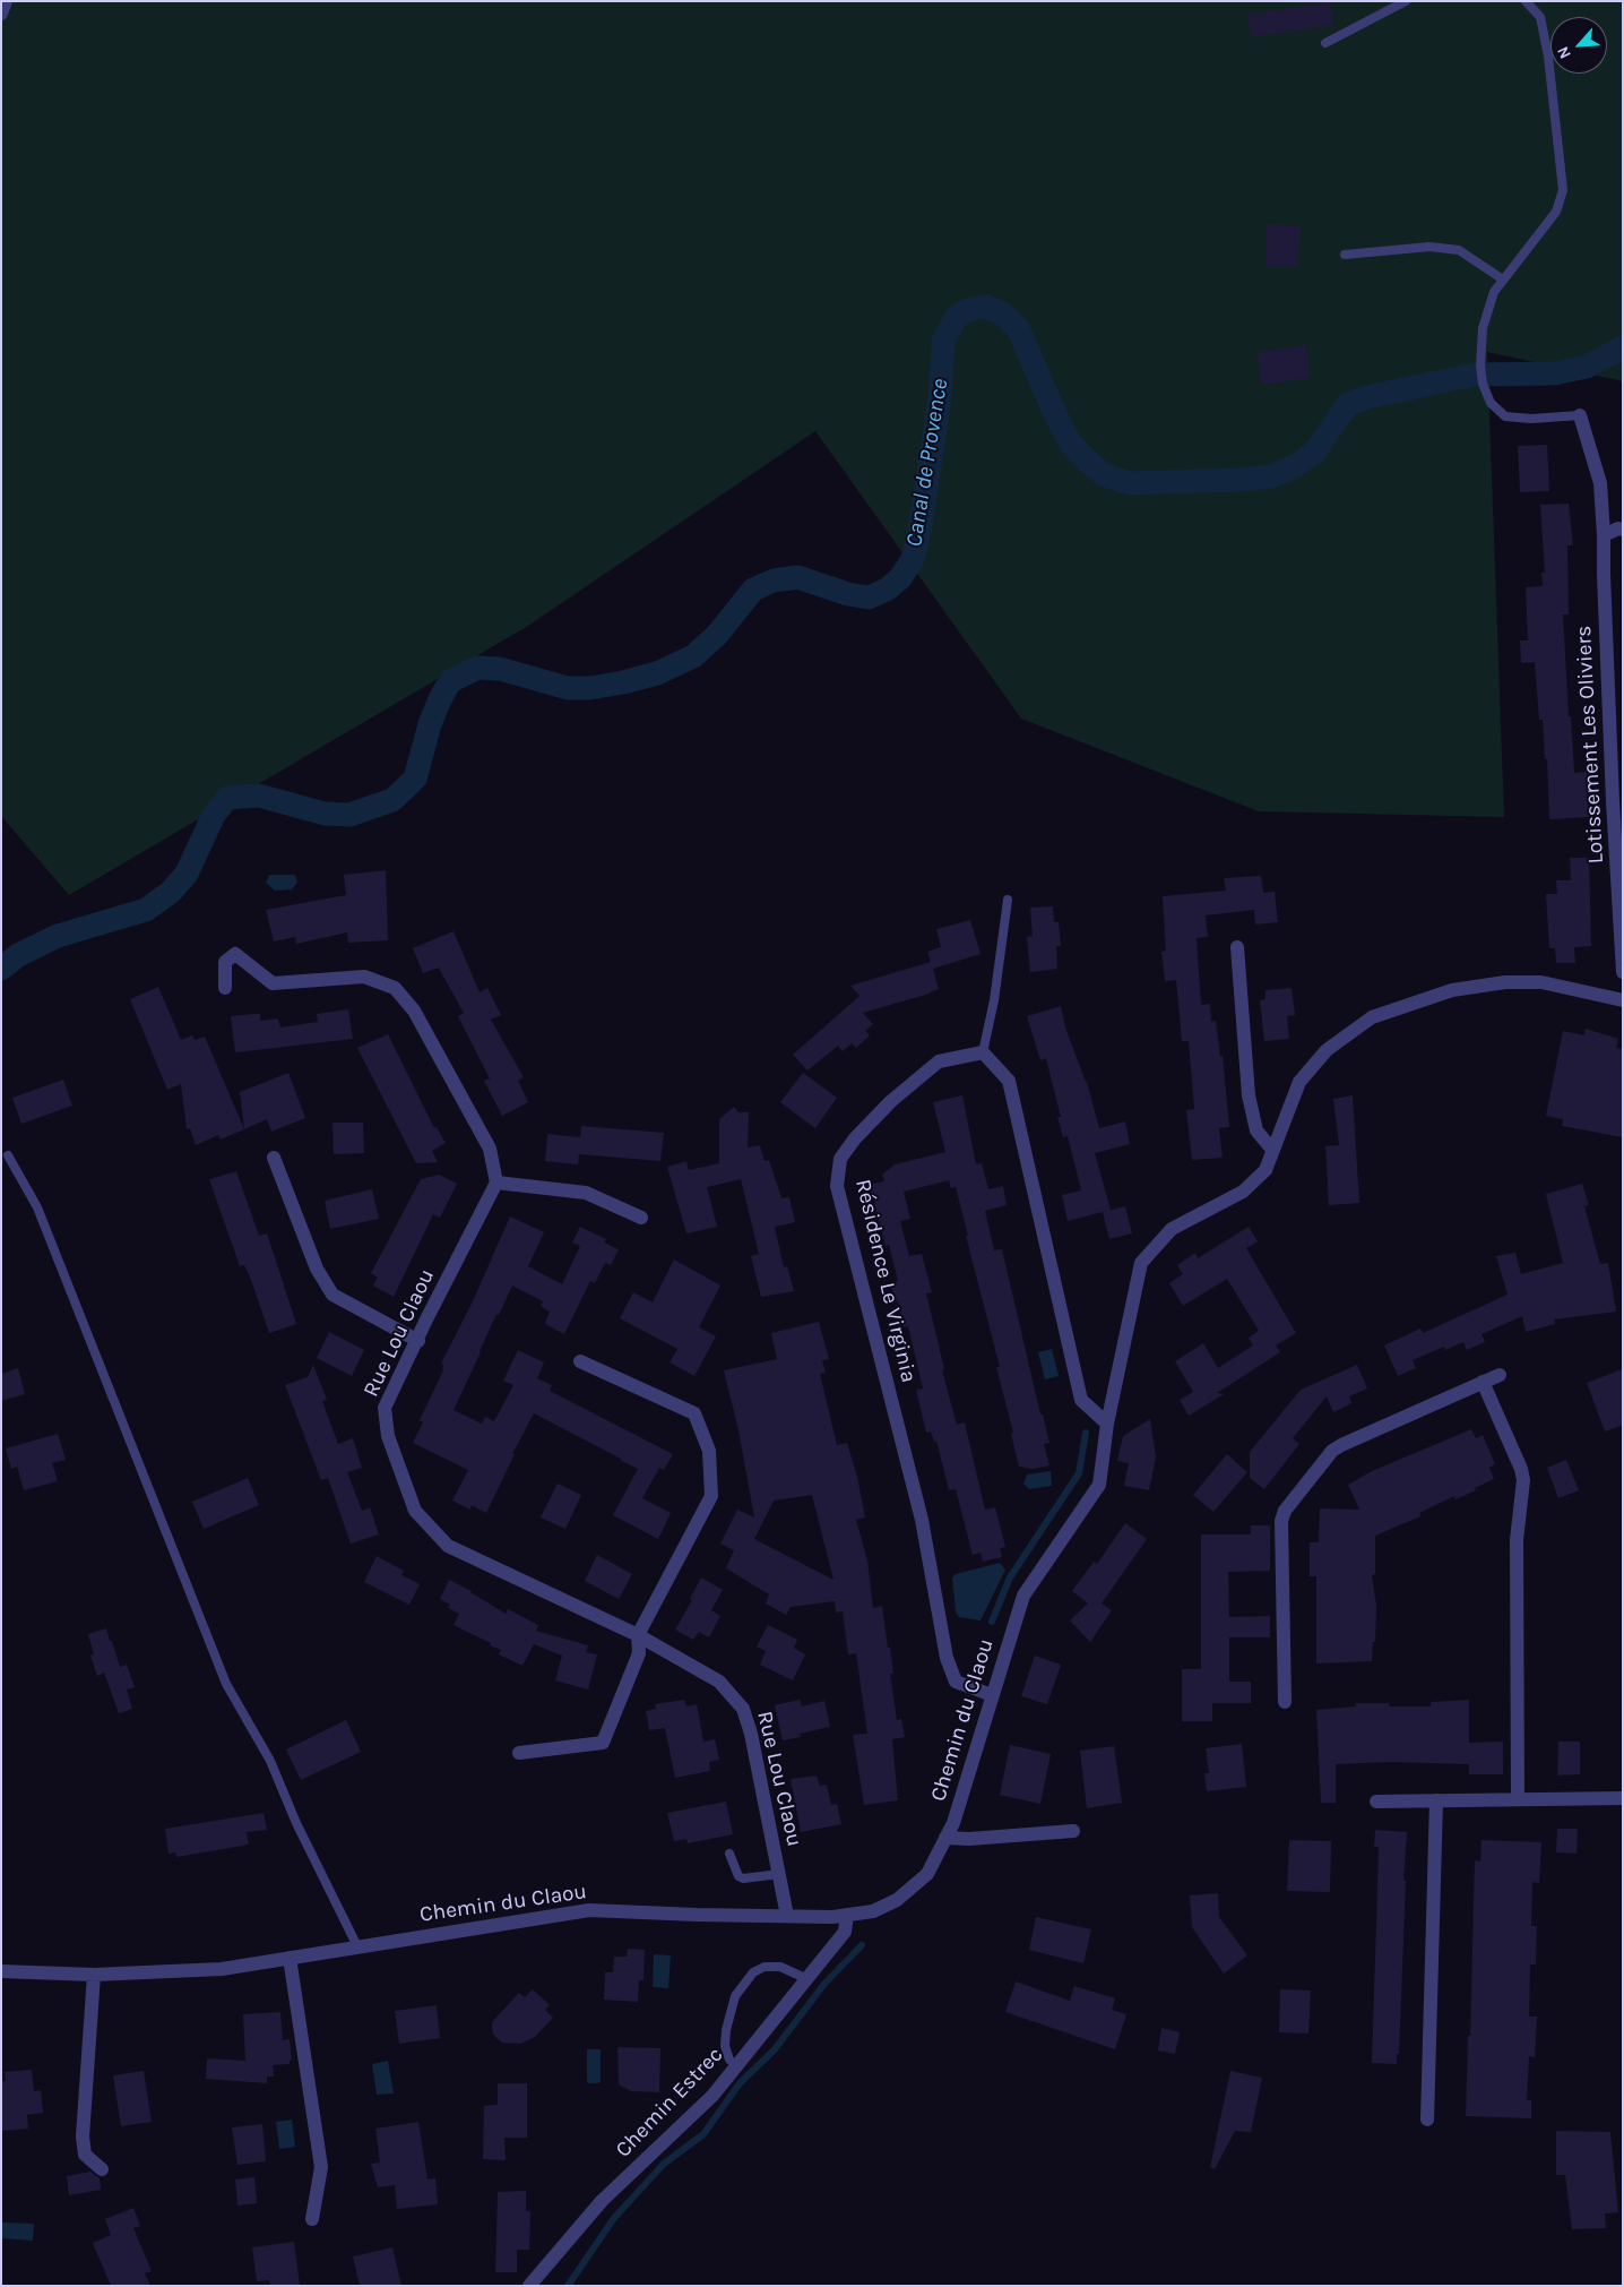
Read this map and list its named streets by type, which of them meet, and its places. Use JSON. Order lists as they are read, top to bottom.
{
  "streets": {
    "street": [
      "Lotissement Les Oliviers",
      "Résidence Le Virginia",
      "Rue Lou Claou",
      "Chemin du Claou",
      "Chemin Estrec"
    ]
  },
  "crossings": [
    ["Résidence Le Virginia", "Chemin du Claou"],
    ["Rue Lou Claou", "Chemin du Claou"],
    ["Chemin du Claou", "Chemin Estrec"]
  ],
  "water": ["Canal de Provence"],
  "north": "bottom left"
}
